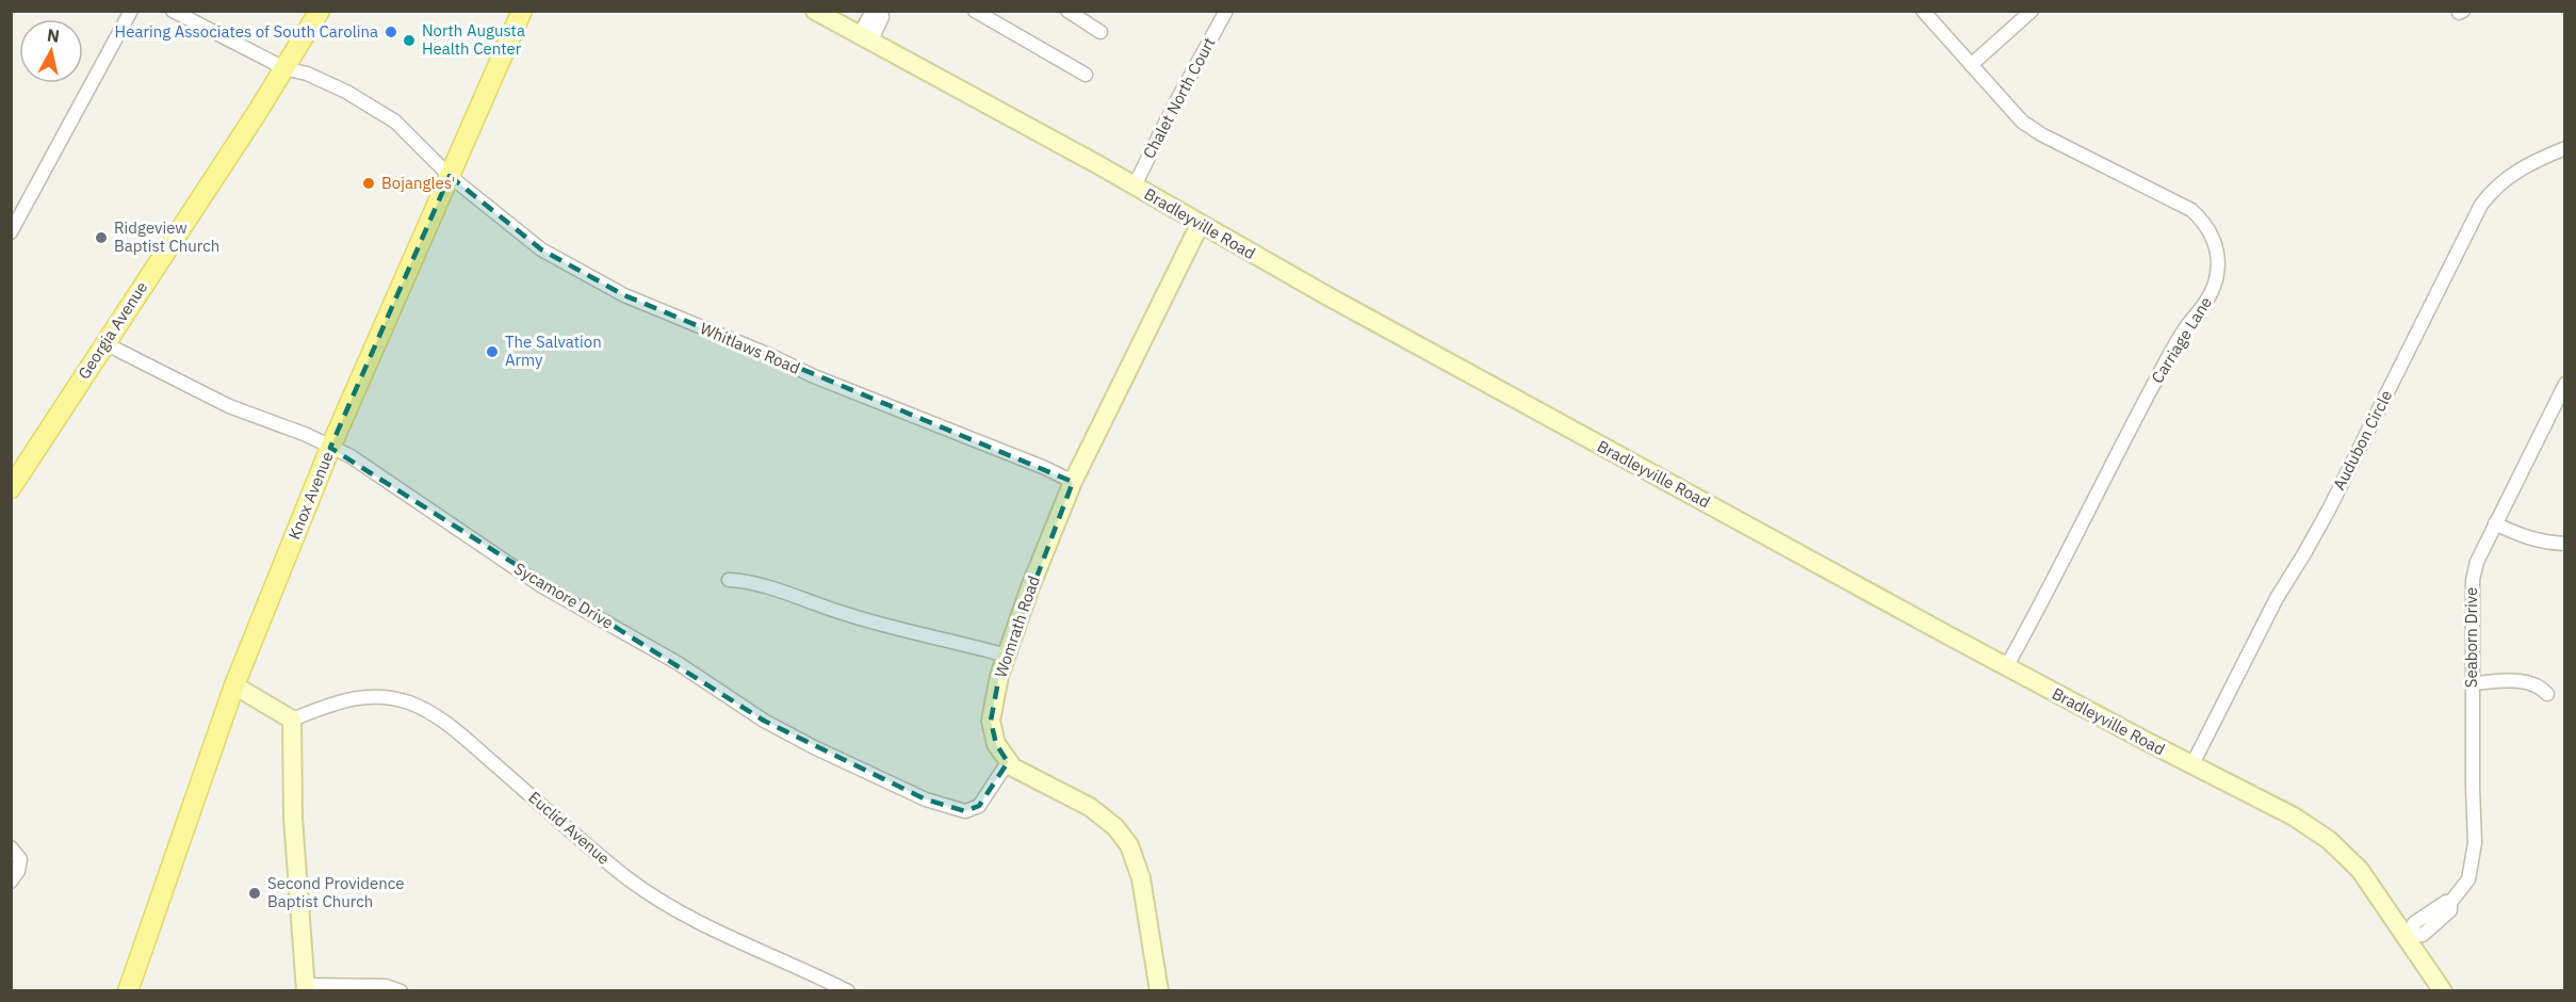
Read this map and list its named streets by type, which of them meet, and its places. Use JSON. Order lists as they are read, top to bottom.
{
  "streets": {
    "main road": ["Georgia Avenue", "Knox Avenue"],
    "street": [
      "Chalet North Court",
      "Bradleyville Road",
      "Carriage Lane",
      "Whitlaws Road",
      "Audubon Circle",
      "Sycamore Drive",
      "Womrath Road",
      "Seaborn Drive",
      "Euclid Avenue"
    ]
  },
  "crossings": [
    ["Chalet North Court", "Bradleyville Road"],
    ["Bradleyville Road", "Carriage Lane"],
    ["Bradleyville Road", "Audubon Circle"],
    ["Bradleyville Road", "Womrath Road"],
    ["Bradleyville Road", "Seaborn Drive"],
    ["Georgia Avenue", "Whitlaws Road"],
    ["Georgia Avenue", "Sycamore Drive"],
    ["Whitlaws Road", "Knox Avenue"],
    ["Whitlaws Road", "Womrath Road"],
    ["Knox Avenue", "Sycamore Drive"],
    ["Sycamore Drive", "Womrath Road"]
  ],
  "places": [
    "Hearing Associates of South Carolina",
    "North Augusta Health Center",
    "Bojangles'",
    "Ridgeview Baptist Church",
    "The Salvation Army",
    "Second Providence Baptist Church"
  ],
  "north": "top"
}
